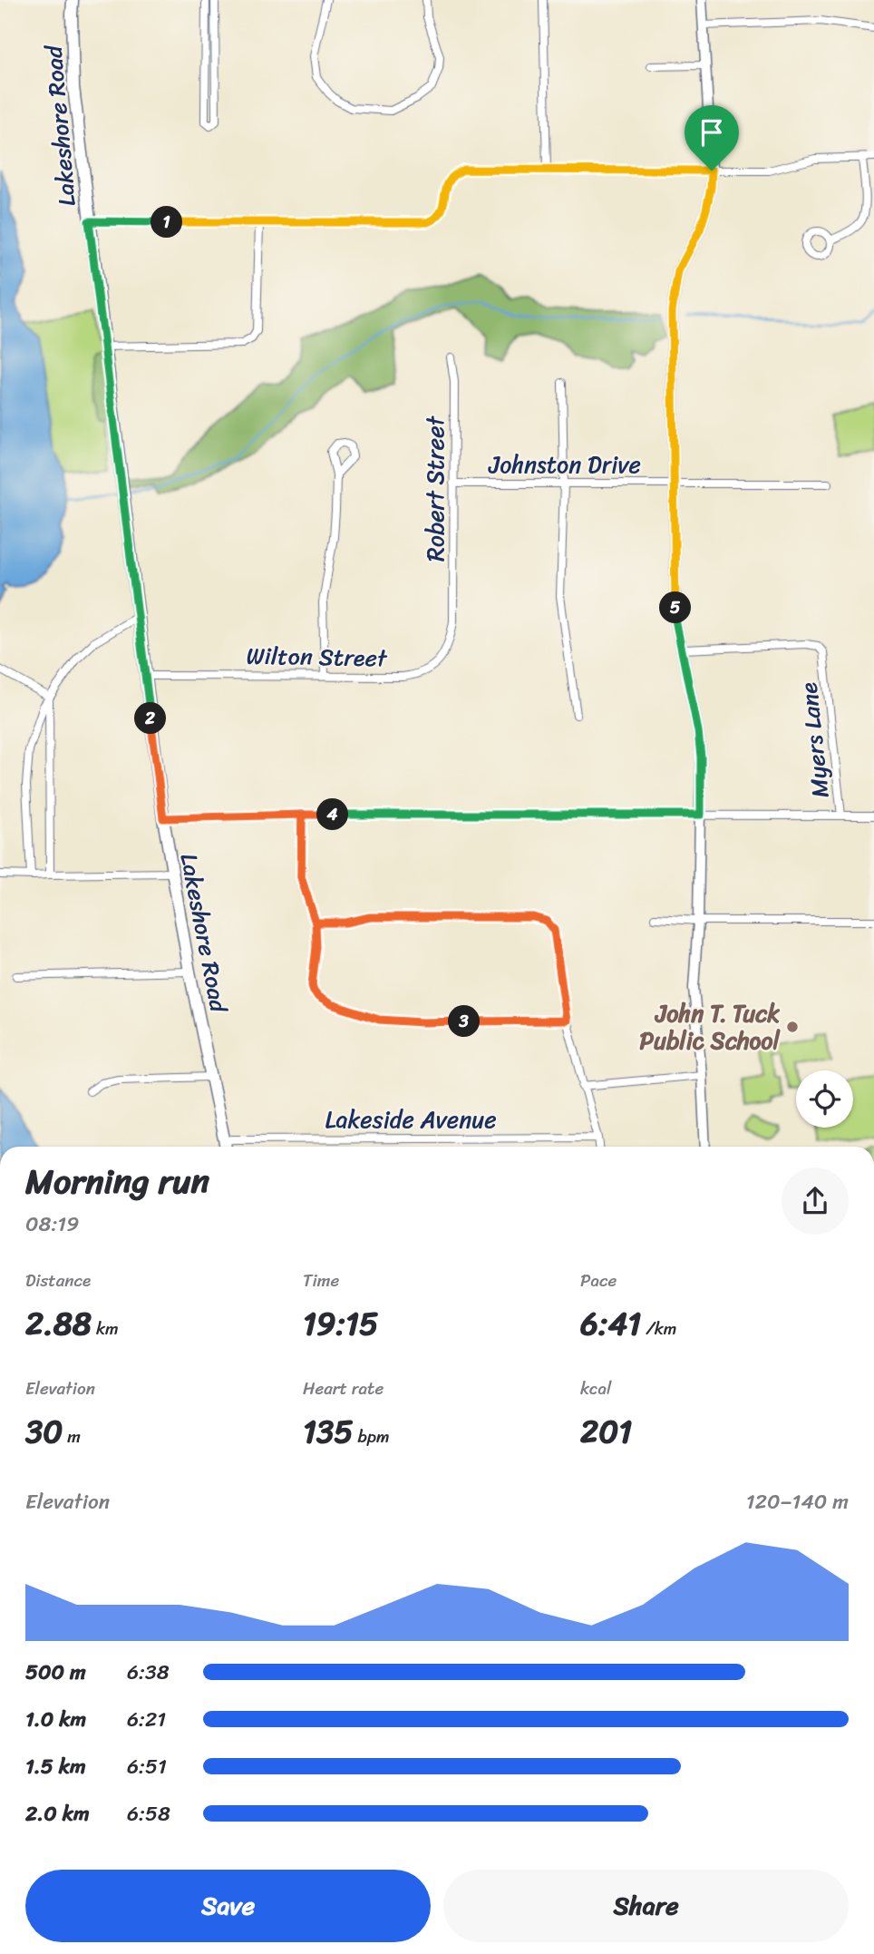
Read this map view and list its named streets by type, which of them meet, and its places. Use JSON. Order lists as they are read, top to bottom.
{
  "streets": {
    "main road": ["Lakeshore Road"],
    "street": [
      "Johnston Drive",
      "Robert Street",
      "Wilton Street",
      "Myers Lane",
      "Lakeside Avenue"
    ]
  },
  "crossings": [
    ["Lakeshore Road", "Wilton Street"],
    ["Lakeshore Road", "Lakeside Avenue"],
    ["Johnston Drive", "Robert Street"],
    ["Robert Street", "Wilton Street"]
  ],
  "places": ["John T. Tuck Public School"],
  "page": {
    "pins": [
      "1",
      "5",
      "2",
      "4",
      "3"
    ],
    "heading": ["Morning run", "08:19"],
    "stats": [
      ["Distance", "2.88 km"],
      ["Time", "19:15"],
      ["Pace", "6:41 /km"],
      ["Elevation", "30 m"],
      ["Heart rate", "135 bpm"],
      ["kcal", "201"]
    ],
    "chart": ["Elevation", "120–140 m"],
    "list": [
      {
        "name": "500 m",
        "note": "6:38"
      },
      {
        "name": "1.0 km",
        "note": "6:21"
      },
      {
        "name": "1.5 km",
        "note": "6:51"
      },
      {
        "name": "2.0 km",
        "note": "6:58"
      }
    ],
    "buttons": ["Save", "Share"]
  }
}
